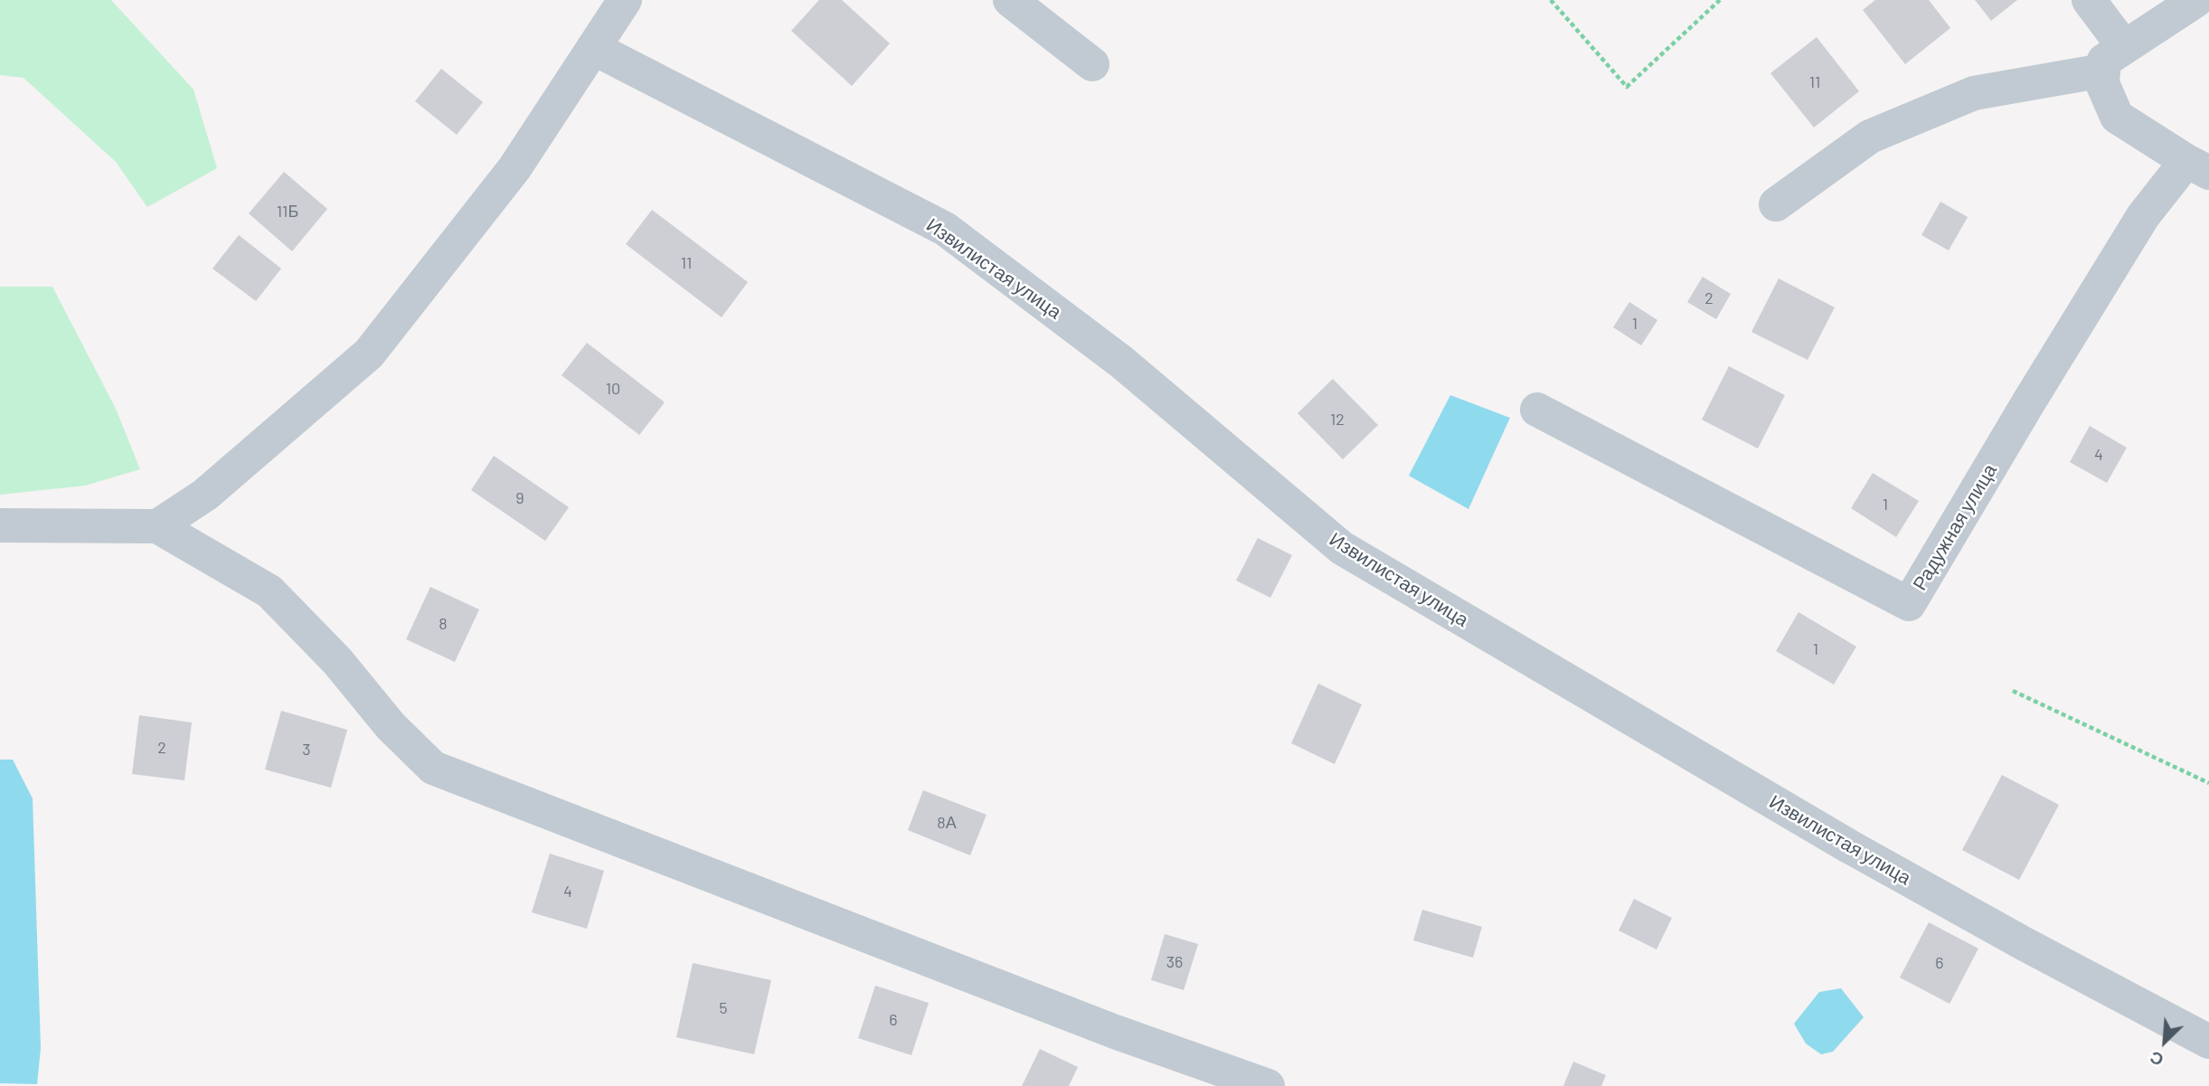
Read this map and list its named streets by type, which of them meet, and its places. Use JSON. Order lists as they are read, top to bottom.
{
  "streets": {
    "street": ["Извилистая улица", "Радужная улица"]
  },
  "house_numbers": [
    "11",
    "11Б",
    "11",
    "2",
    "1",
    "10",
    "12",
    "4",
    "9",
    "1",
    "8",
    "1",
    "2",
    "3",
    "8А",
    "4",
    "36",
    "6",
    "5",
    "6"
  ],
  "north": "bottom left"
}
